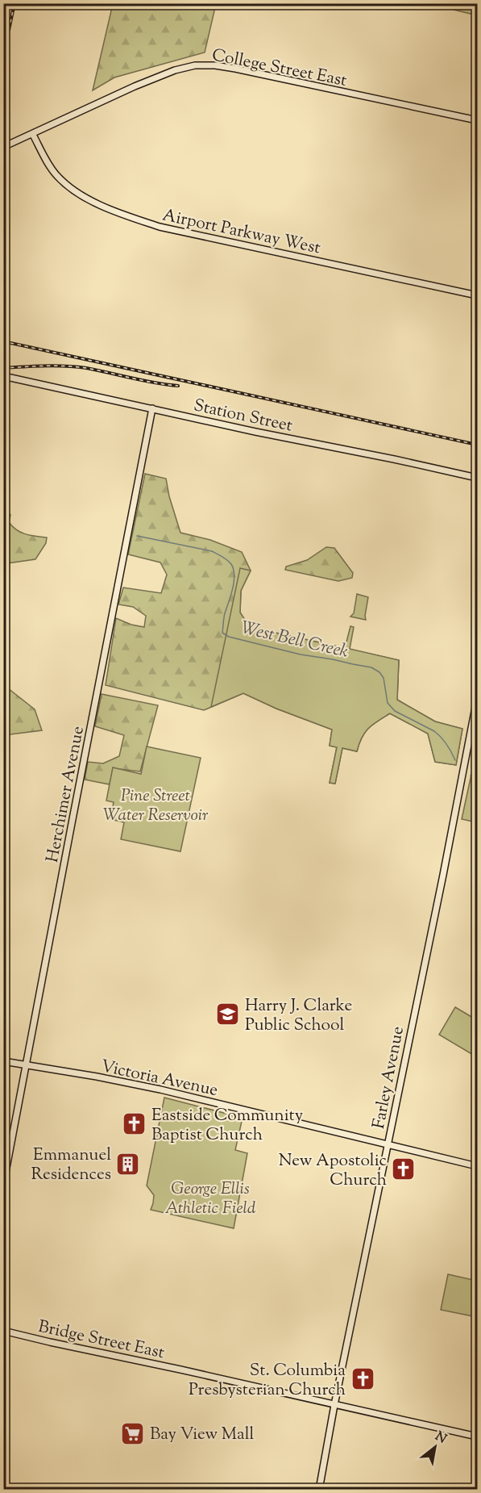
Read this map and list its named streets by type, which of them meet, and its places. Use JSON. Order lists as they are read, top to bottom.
{
  "streets": {
    "street": [
      "College Street East",
      "Airport Parkway West",
      "Station Street",
      "Herchimer Avenue",
      "Victoria Avenue",
      "Farley Avenue",
      "Bridge Street East"
    ]
  },
  "crossings": [
    ["College Street East", "Airport Parkway West"],
    ["Station Street", "Herchimer Avenue"],
    ["Herchimer Avenue", "Victoria Avenue"],
    ["Victoria Avenue", "Farley Avenue"],
    ["Farley Avenue", "Bridge Street East"]
  ],
  "water": ["West Bell Creek"],
  "parks": ["Pine Street Water Reservoir", "George Ellis Athletic Field"],
  "places": {
    "school or university": ["Harry J. Clarke Public School"],
    "church": ["Eastside Community Baptist Church", "New Apostolic Church", "St. Columbia Presbysterian Church"],
    "building": ["Emmanuel Residences"],
    "supermarket": ["Bay View Mall"]
  },
  "north": "top right"
}
